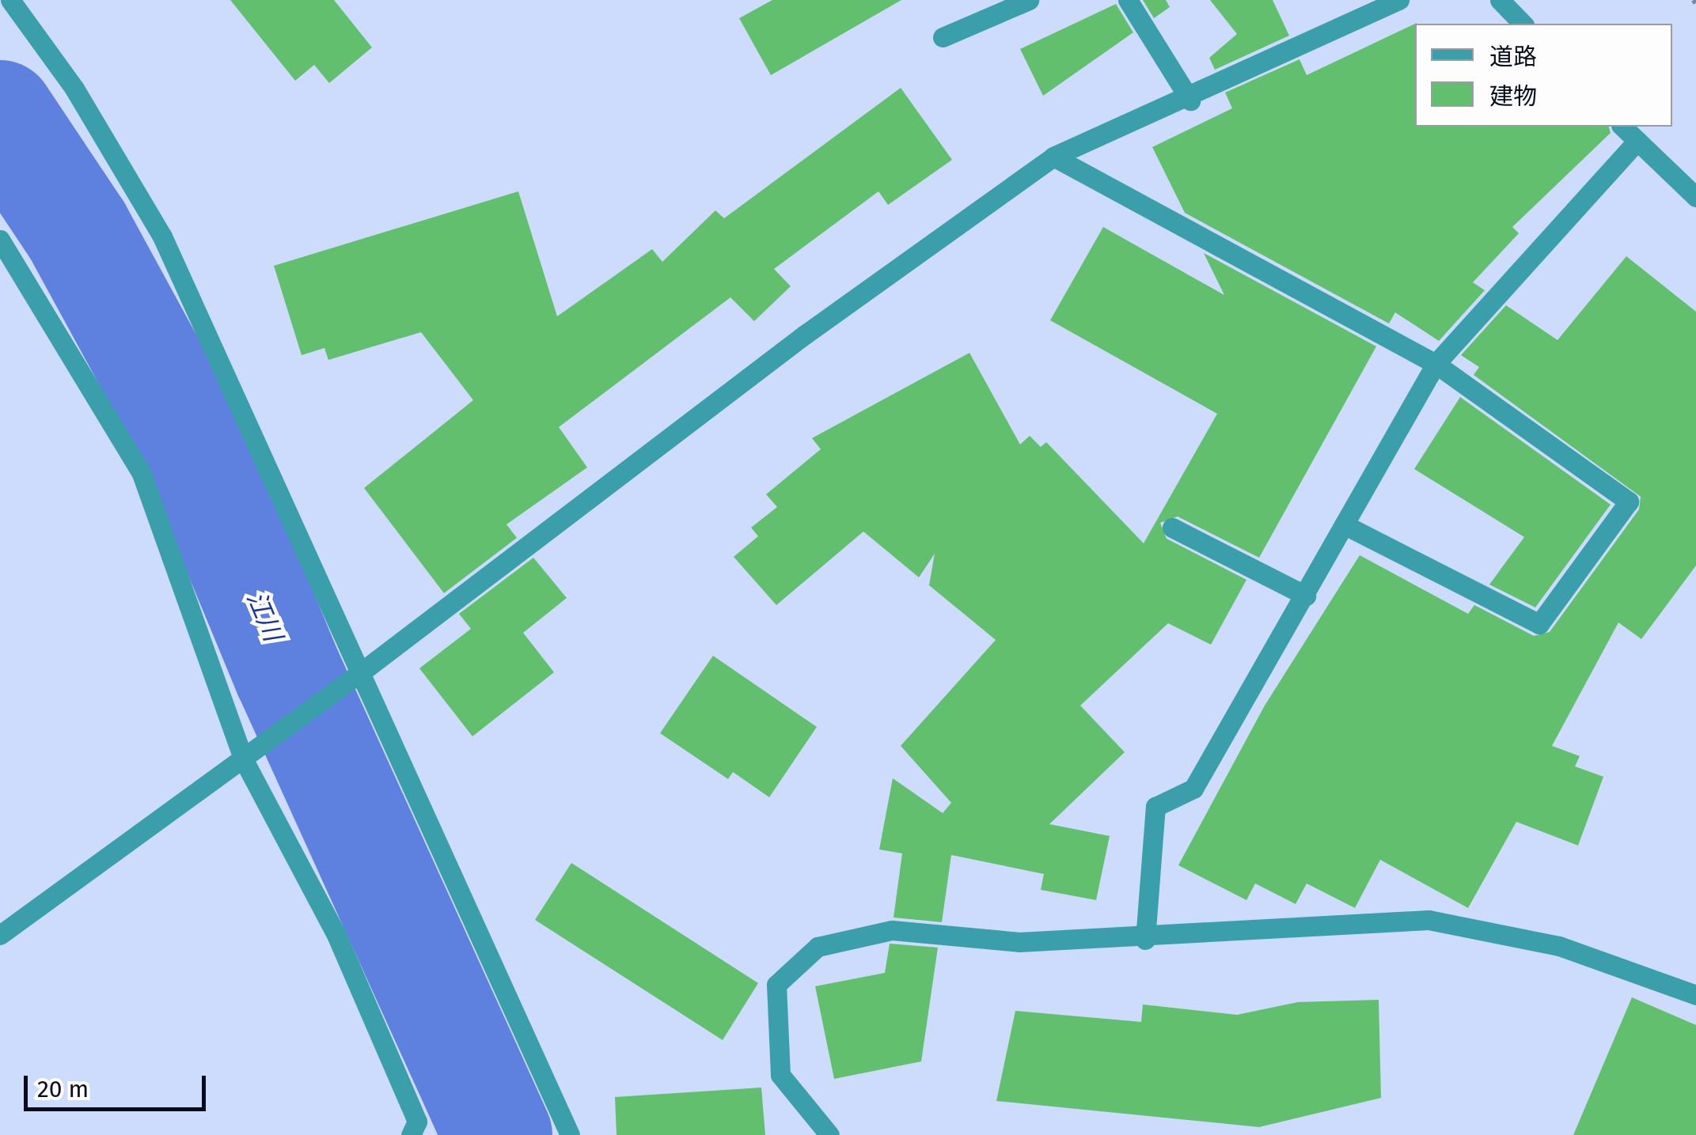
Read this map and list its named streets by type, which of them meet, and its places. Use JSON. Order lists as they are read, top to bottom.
{
  "water": ["江川"],
  "legend": ["道路", "建物"],
  "scale_bar": "20 m"
}
